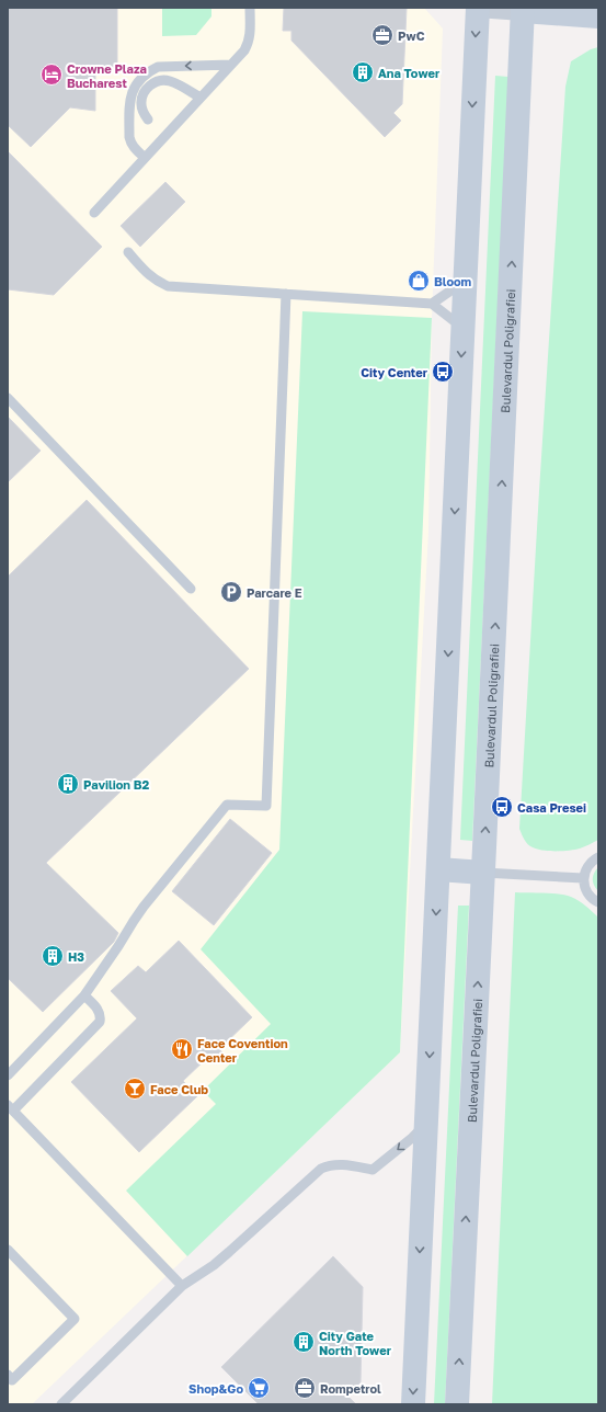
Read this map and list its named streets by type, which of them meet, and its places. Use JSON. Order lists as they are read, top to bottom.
{
  "streets": {
    "main road": ["Bulevardul Poligrafiei"]
  },
  "places": {
    "office": ["PwC", "Rompetrol"],
    "building": [
      "Ana Tower",
      "Pavilion B2",
      "H3",
      "City Gate North Tower"
    ],
    "hotel": ["Crowne Plaza Bucharest"],
    "shop": ["Bloom"],
    "bus stop": ["City Center", "Casa Presei"],
    "parking": ["Parcare E"],
    "restaurant": ["Face Covention Center"],
    "bar": ["Face Club"],
    "supermarket": ["Shop&Go"]
  }
}
